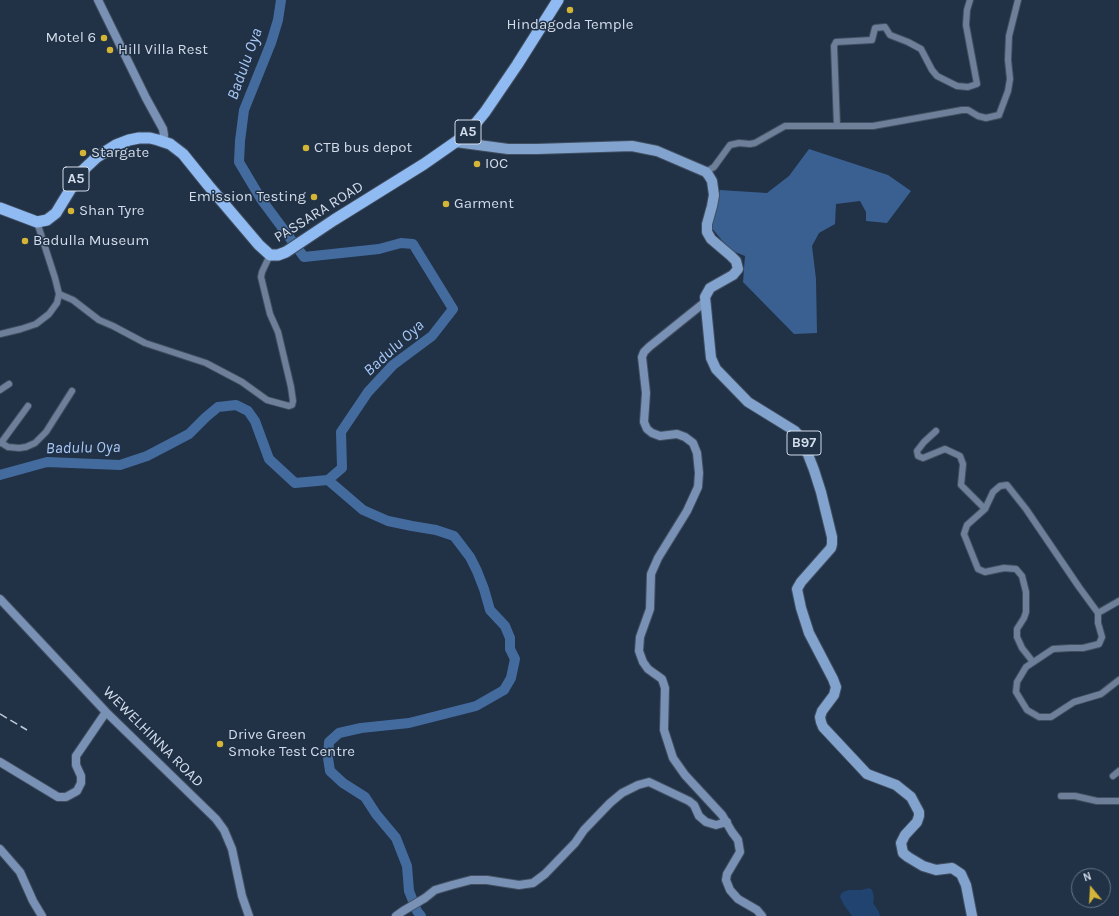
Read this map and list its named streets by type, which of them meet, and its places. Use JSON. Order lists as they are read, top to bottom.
{
  "streets": {
    "highway": ["A5", "PASSARA ROAD"],
    "main road": ["B97"],
    "street": ["WEWELHINNA ROAD"]
  },
  "water": ["Badulu Oya"],
  "places": [
    "Hindagoda Temple",
    "Motel 6",
    "Hill Villa Rest",
    "CTB bus depot",
    "Stargate",
    "IOC",
    "Emission Testing",
    "Garment",
    "Shan Tyre",
    "Badulla Museum",
    "Drive Green Smoke Test Centre"
  ],
  "north": "top"
}
